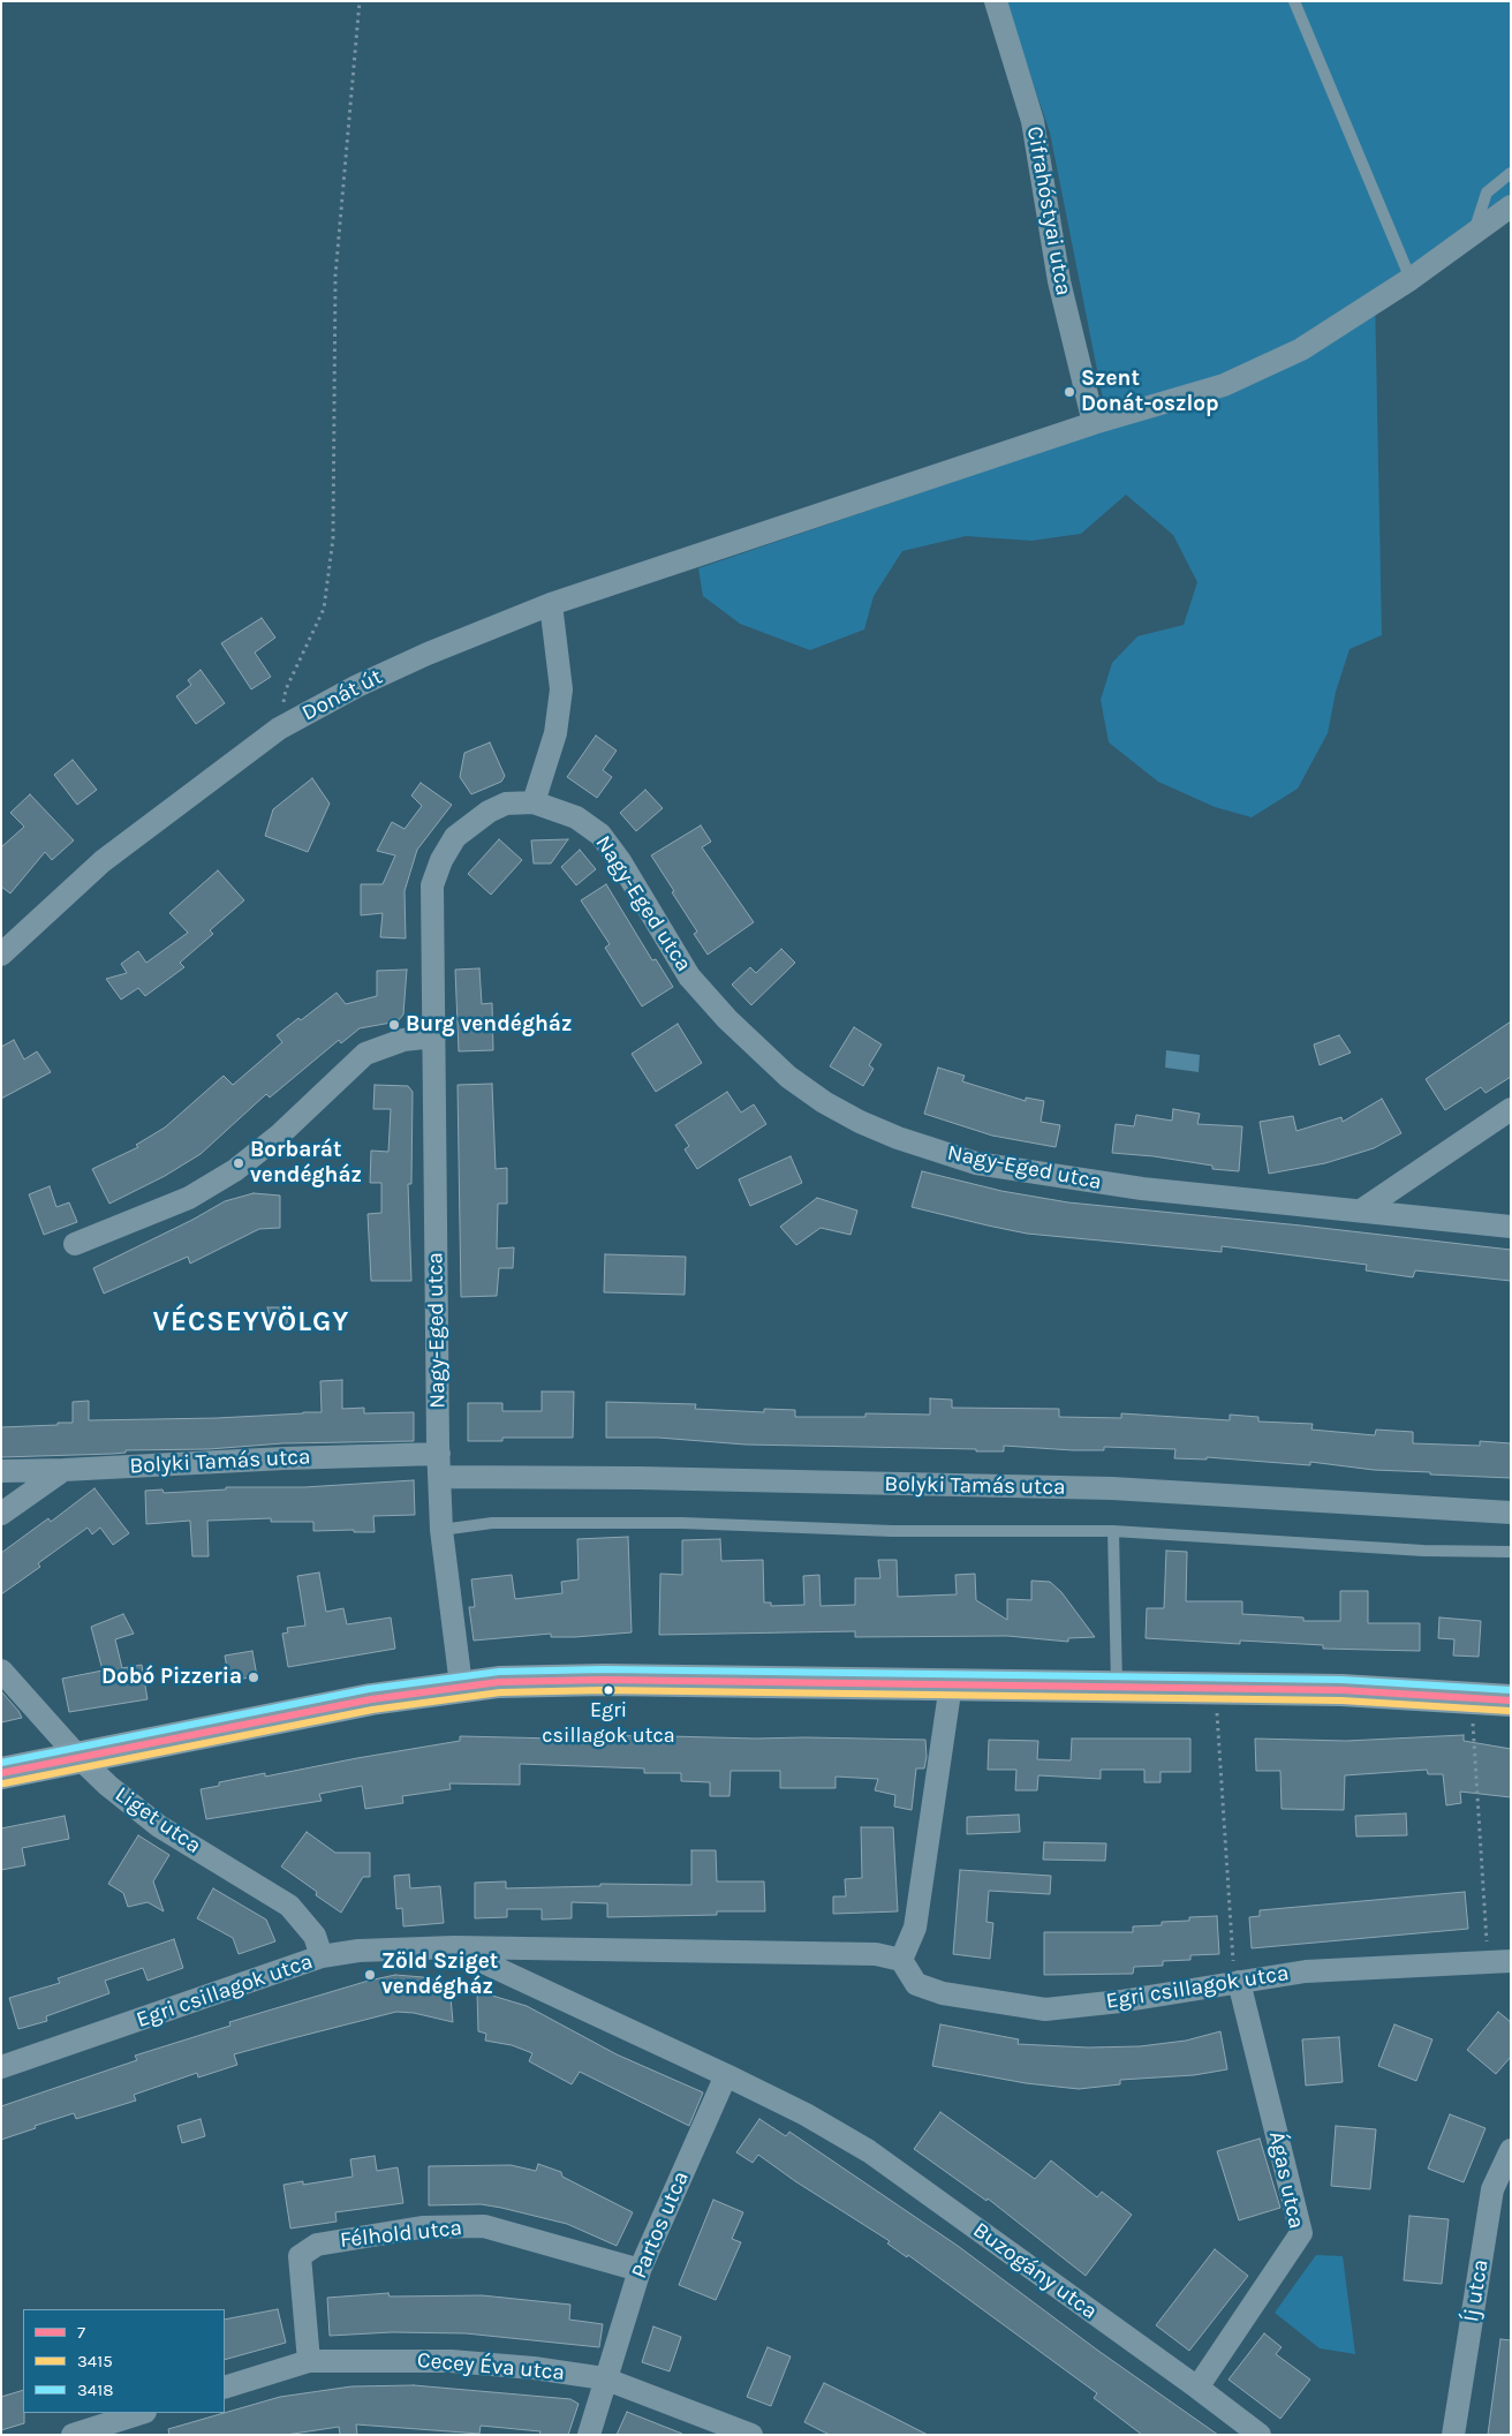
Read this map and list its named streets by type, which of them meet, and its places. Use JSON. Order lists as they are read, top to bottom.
{
  "streets": {
    "street": [
      "Cifrahóstyai utca",
      "Donát út",
      "Nagy-Eged utca",
      "Bolyki Tamás utca",
      "Liget utca",
      "Egri csillagok utca",
      "Ágas utca",
      "Partos utca",
      "Félhold utca",
      "Buzogány utca",
      "Íj utca",
      "Cecey Éva utca"
    ]
  },
  "crossings": [
    ["Cifrahóstyai utca", "Donát út"],
    ["Nagy-Eged utca", "Bolyki Tamás utca"],
    ["Liget utca", "Egri csillagok utca"],
    ["Egri csillagok utca", "Ágas utca"],
    ["Egri csillagok utca", "Partos utca"],
    ["Egri csillagok utca", "Buzogány utca"],
    ["Ágas utca", "Buzogány utca"],
    ["Partos utca", "Félhold utca"],
    ["Partos utca", "Cecey Éva utca"],
    ["Félhold utca", "Cecey Éva utca"]
  ],
  "districts": ["VÉCSEYVÖLGY"],
  "places": [
    "Szent Donát-oszlop",
    "Burg vendégház",
    "Borbarát vendégház",
    "Dobó Pizzeria",
    "Egri csillagok utca",
    "Zöld Sziget vendégház"
  ],
  "lines": ["transit line 3418", "transit line 7", "transit line 3415"],
  "legend": ["7", "3415", "3418"]
}
